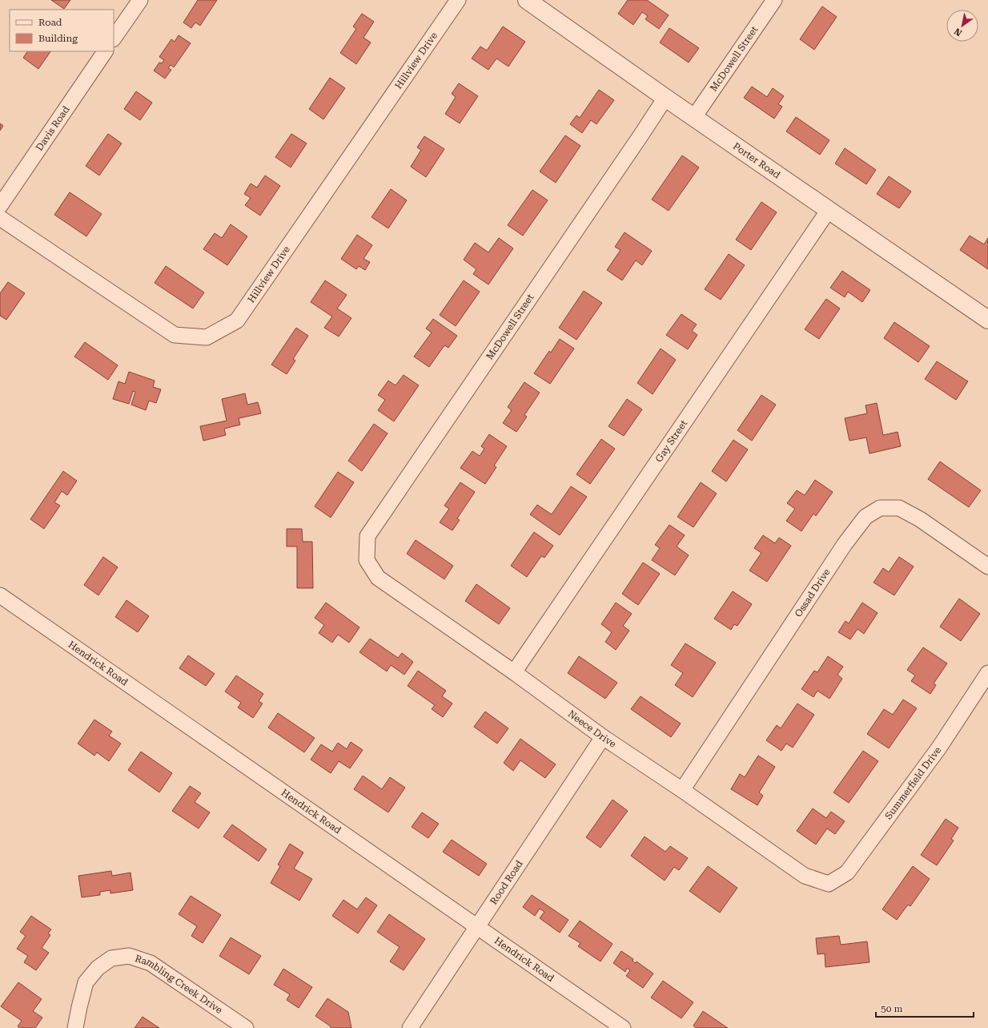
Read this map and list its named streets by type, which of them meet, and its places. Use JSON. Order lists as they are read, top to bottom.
{
  "streets": {
    "street": [
      "McDowell Street",
      "Hillview Drive",
      "Davis Road",
      "Porter Road",
      "Gay Street",
      "Ossad Drive",
      "Hendrick Road",
      "Neece Drive",
      "Summerfield Drive",
      "Rood Road",
      "Rambling Creek Drive"
    ]
  },
  "crossings": [
    ["McDowell Street", "Porter Road"],
    ["McDowell Street", "Neece Drive"],
    ["Porter Road", "Gay Street"],
    ["Gay Street", "Neece Drive"],
    ["Ossad Drive", "Neece Drive"],
    ["Hendrick Road", "Rood Road"],
    ["Neece Drive", "Summerfield Drive"],
    ["Neece Drive", "Rood Road"]
  ],
  "legend": ["Road", "Building"],
  "scale_bar": "50 m",
  "north": "bottom left"
}
